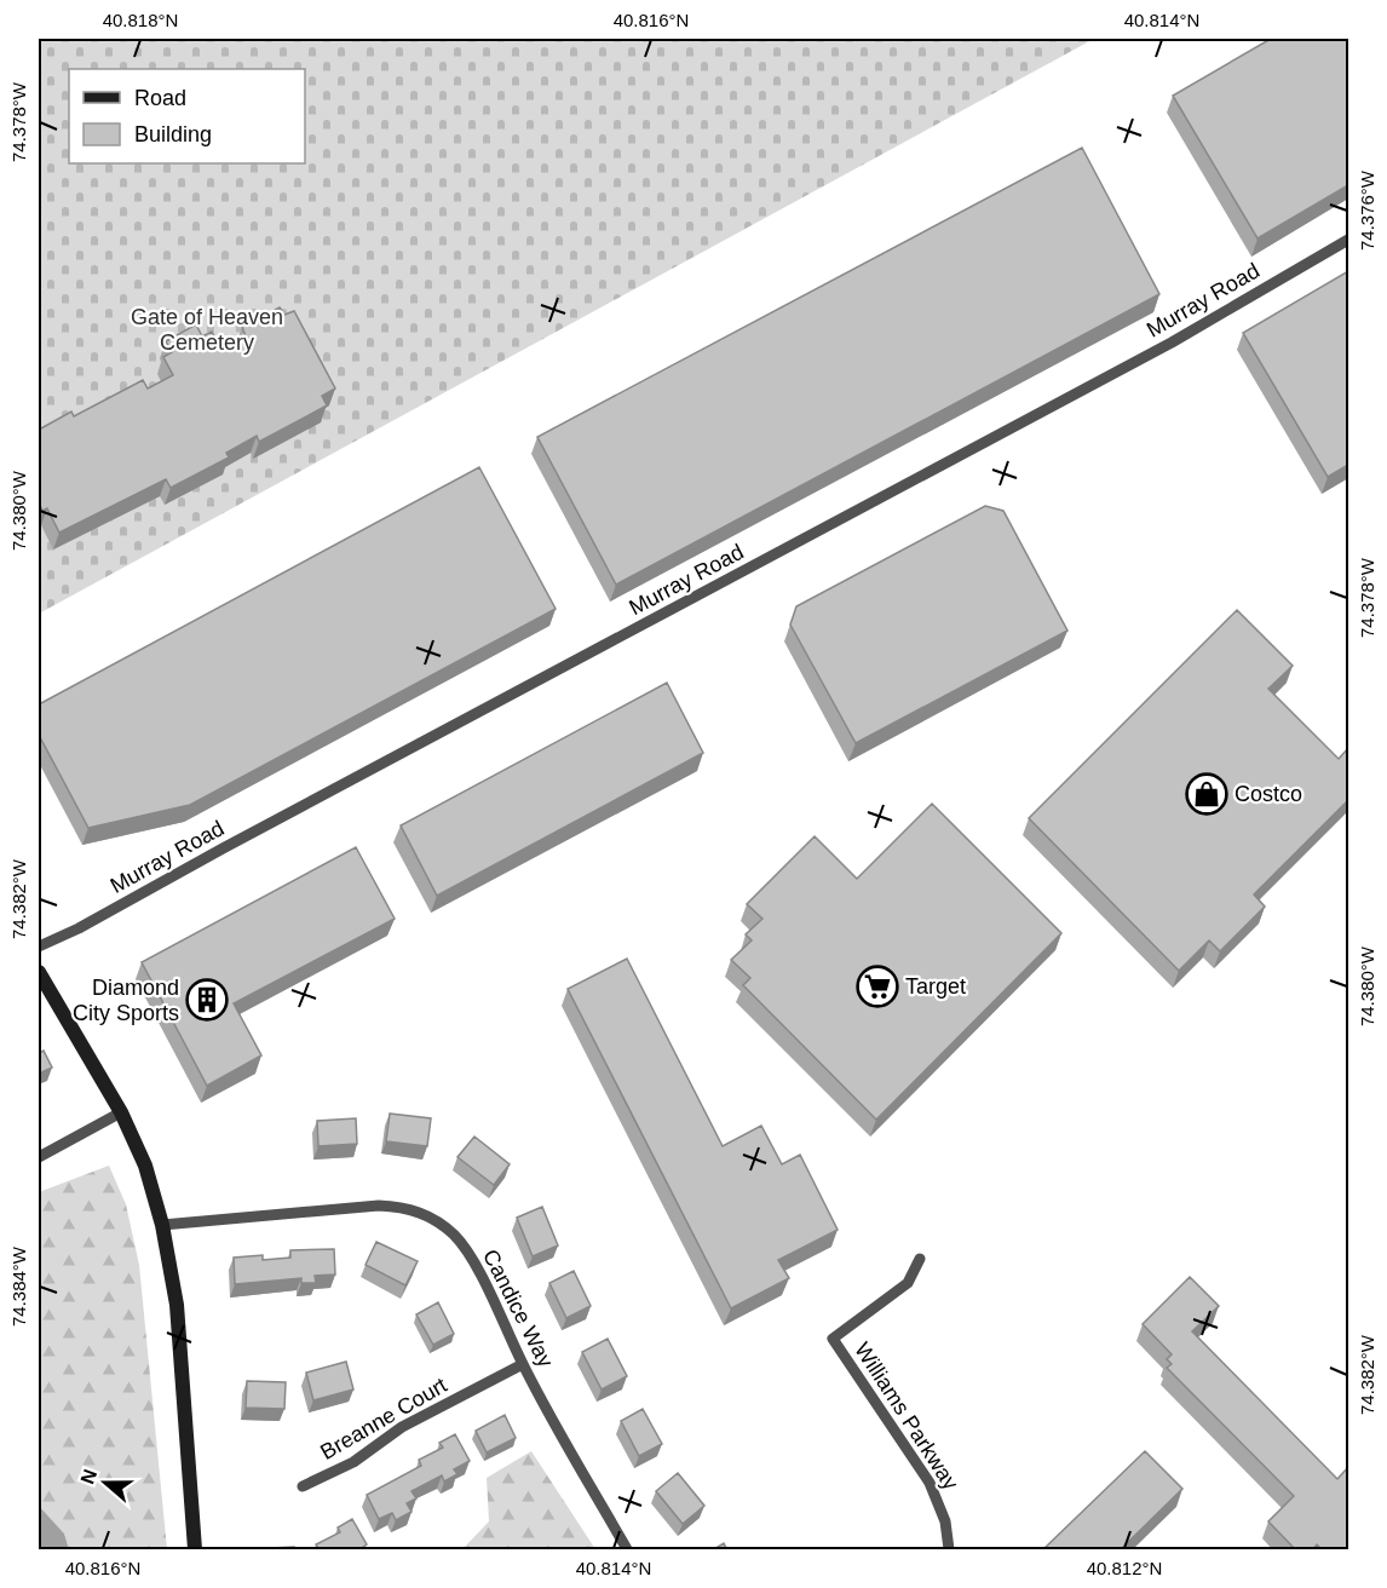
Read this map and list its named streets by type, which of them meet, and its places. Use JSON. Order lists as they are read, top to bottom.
{
  "streets": {
    "street": [
      "Murray Road",
      "Candice Way",
      "Williams Parkway",
      "Breanne Court"
    ]
  },
  "crossings": [
    ["Candice Way", "Breanne Court"]
  ],
  "parks": ["Gate of Heaven Cemetery"],
  "places": {
    "shop": ["Costco"],
    "supermarket": ["Target"],
    "building": ["Diamond City Sports"]
  },
  "legend": ["Road", "Building"],
  "north": "left",
  "coordinates": [
    "40.818°N",
    "40.816°N",
    "40.814°N",
    "74.378°W",
    "74.376°W",
    "74.380°W",
    "74.382°W",
    "74.384°W",
    "40.812°N"
  ]
}
